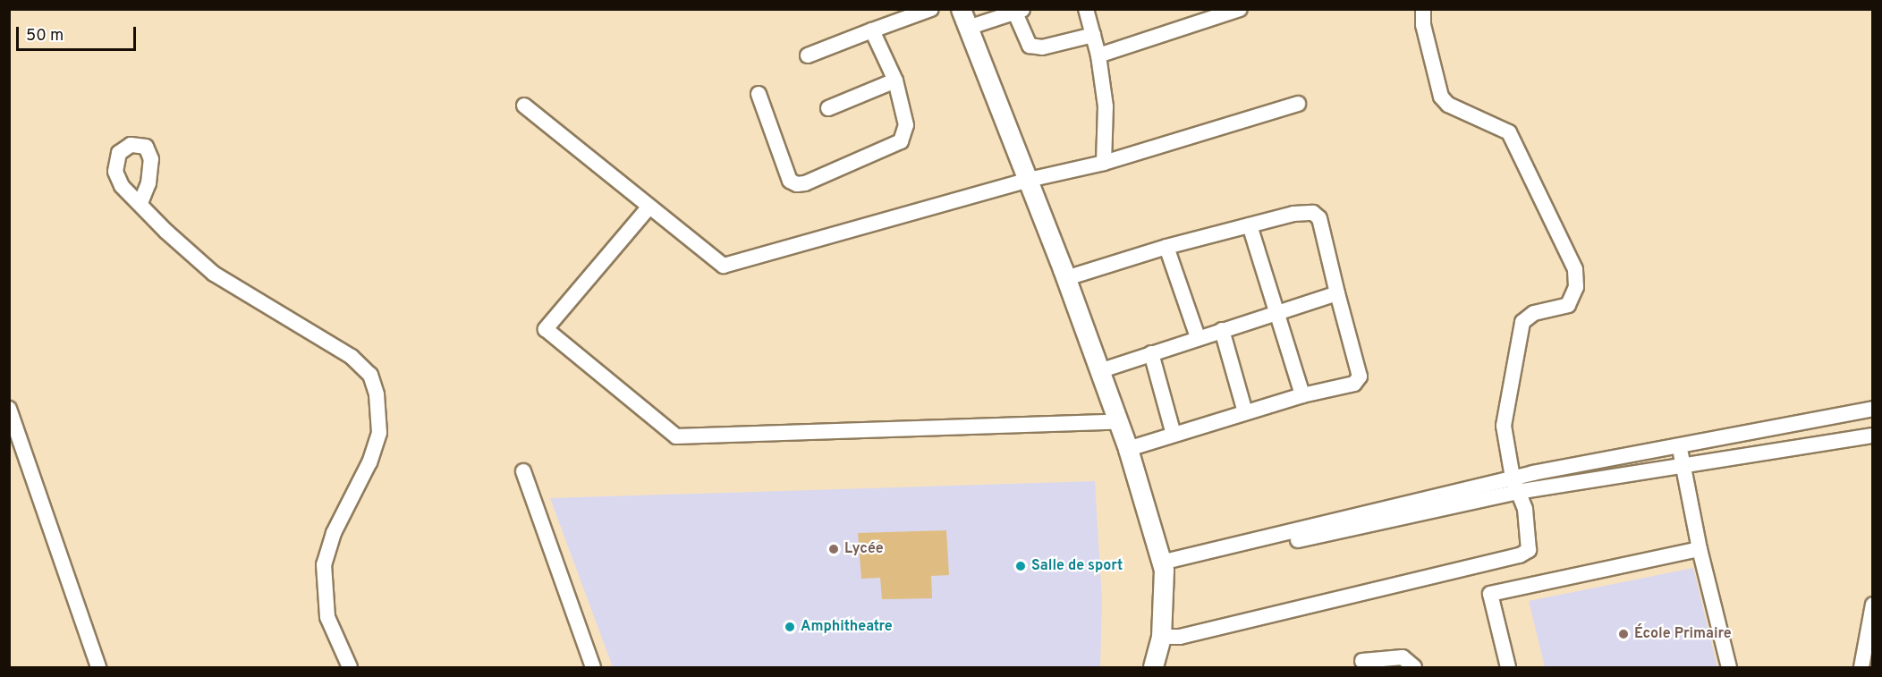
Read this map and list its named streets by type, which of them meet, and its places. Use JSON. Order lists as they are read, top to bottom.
{
  "places": [
    "Lycée",
    "Salle de sport",
    "Amphitheatre",
    "École Primaire"
  ],
  "scale_bar": "50 m"
}
